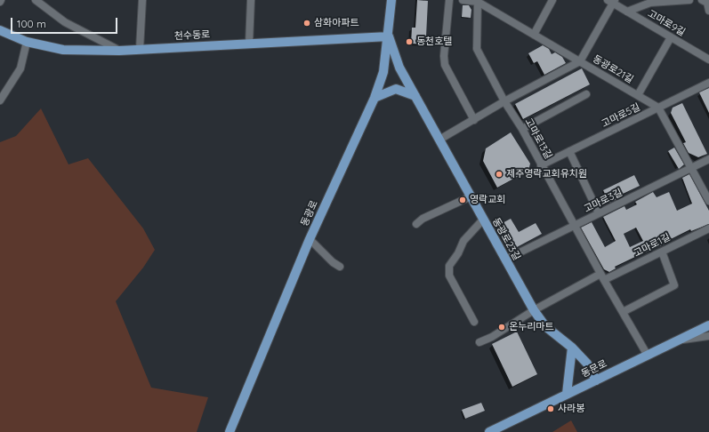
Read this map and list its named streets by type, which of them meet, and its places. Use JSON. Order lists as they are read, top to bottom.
{
  "streets": {
    "main road": [
      "천수동로",
      "동광로",
      "동광로23길",
      "동문로"
    ],
    "street": [
      "고마로9길",
      "동광로21길",
      "고마로5길",
      "고마로13길",
      "고마로3길",
      "고마로1길"
    ]
  },
  "crossings": [
    ["고마로9길", "동광로21길"],
    ["천수동로", "동광로"],
    ["천수동로", "동광로23길"],
    ["동광로21길", "고마로5길"],
    ["동광로21길", "고마로13길"],
    ["고마로5길", "고마로13길"],
    ["고마로13길", "고마로3길"],
    ["고마로13길", "고마로1길"],
    ["고마로13길", "동문로"],
    ["고마로3길", "동광로23길"],
    ["동광로", "동광로23길"],
    ["동광로23길", "동문로"]
  ],
  "places": [
    "삼화아파트",
    "동천호텔",
    "제주영락교회유치원",
    "영락교회",
    "온누리마트",
    "사라봉"
  ],
  "scale_bar": "100 m"
}
